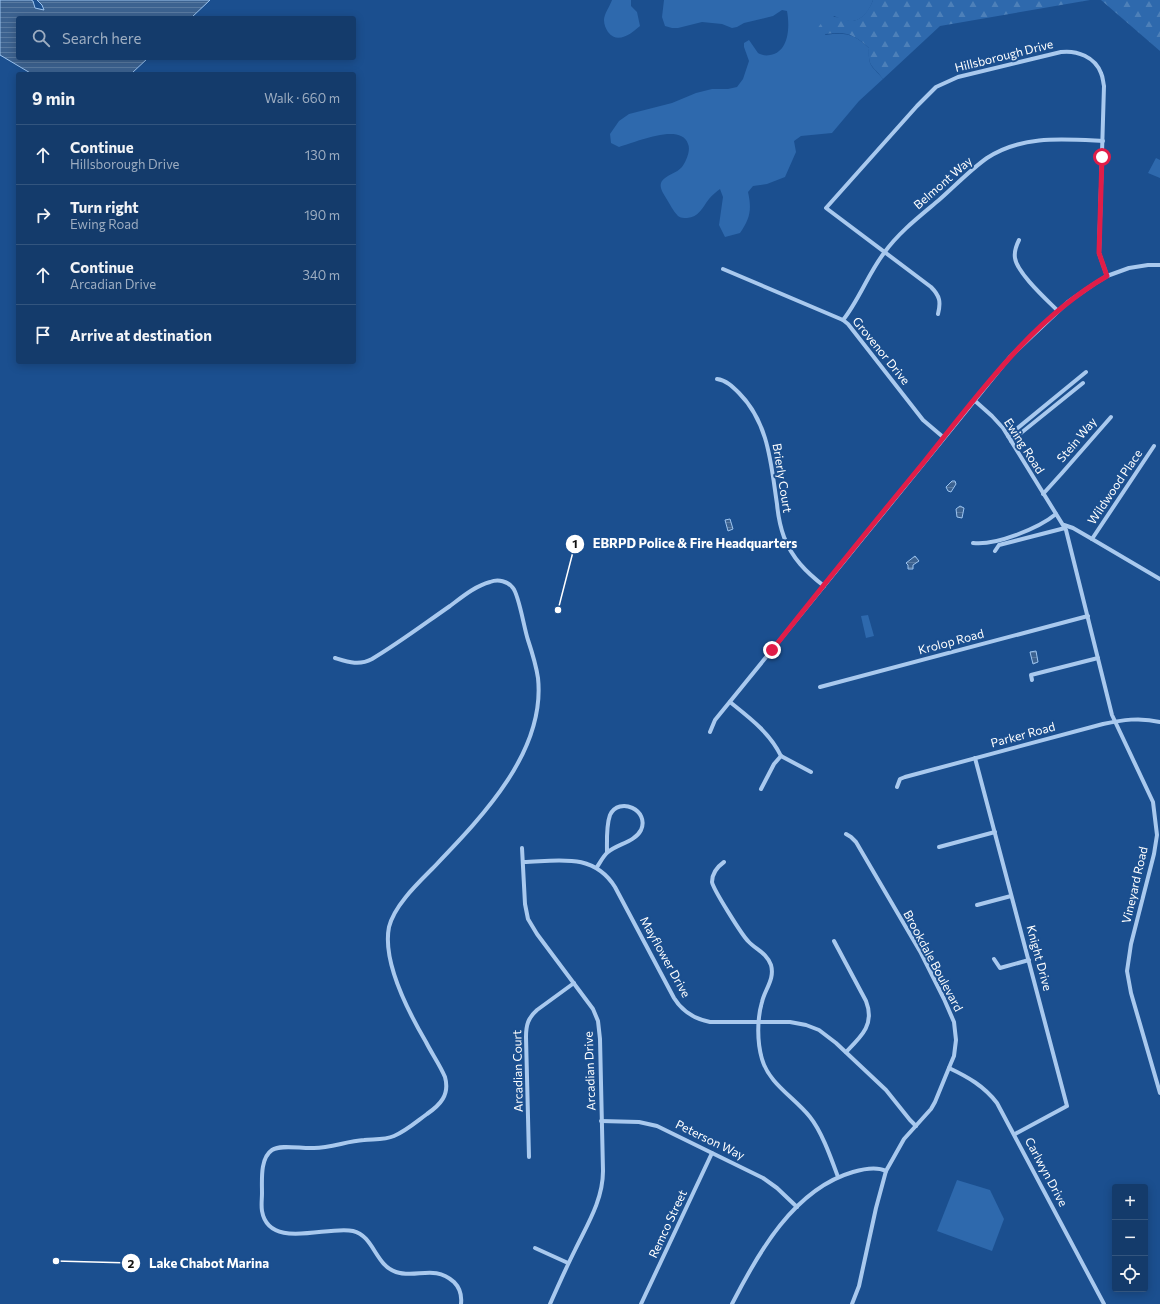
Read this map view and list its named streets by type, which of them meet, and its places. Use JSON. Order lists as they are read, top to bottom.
{
  "streets": {
    "street": [
      "Hillsborough Drive",
      "Belmont Way",
      "Grovenor Drive",
      "Stein Way",
      "Ewing Road",
      "Brierly Court",
      "Wildwood Place",
      "Krolop Road",
      "Parker Road",
      "Vineyard Road",
      "Mayflower Drive",
      "Knight Drive",
      "Brookdale Boulevard",
      "Arcadian Court",
      "Arcadian Drive",
      "Peterson Way",
      "Carlwyn Drive",
      "Remco Street"
    ]
  },
  "crossings": [
    ["Hillsborough Drive", "Belmont Way"],
    ["Belmont Way", "Grovenor Drive"],
    ["Stein Way", "Ewing Road"],
    ["Ewing Road", "Vineyard Road"],
    ["Krolop Road", "Vineyard Road"],
    ["Parker Road", "Vineyard Road"],
    ["Parker Road", "Knight Drive"],
    ["Mayflower Drive", "Brookdale Boulevard"],
    ["Mayflower Drive", "Arcadian Drive"],
    ["Knight Drive", "Carlwyn Drive"],
    ["Brookdale Boulevard", "Carlwyn Drive"],
    ["Arcadian Court", "Arcadian Drive"],
    ["Arcadian Drive", "Peterson Way"],
    ["Peterson Way", "Remco Street"]
  ],
  "places": ["EBRPD Police & Fire Headquarters", "Lake Chabot Marina"],
  "page": {
    "search": "Search here",
    "heading": ["9 min", "Walk · 660 m"],
    "list": [
      ["Continue", "Hillsborough Drive", "130 m"],
      ["Turn right", "Ewing Road", "190 m"],
      ["Continue", "Arcadian Drive", "340 m"],
      "Arrive at destination"
    ],
    "map_buttons": ["+", "−"]
  }
}
